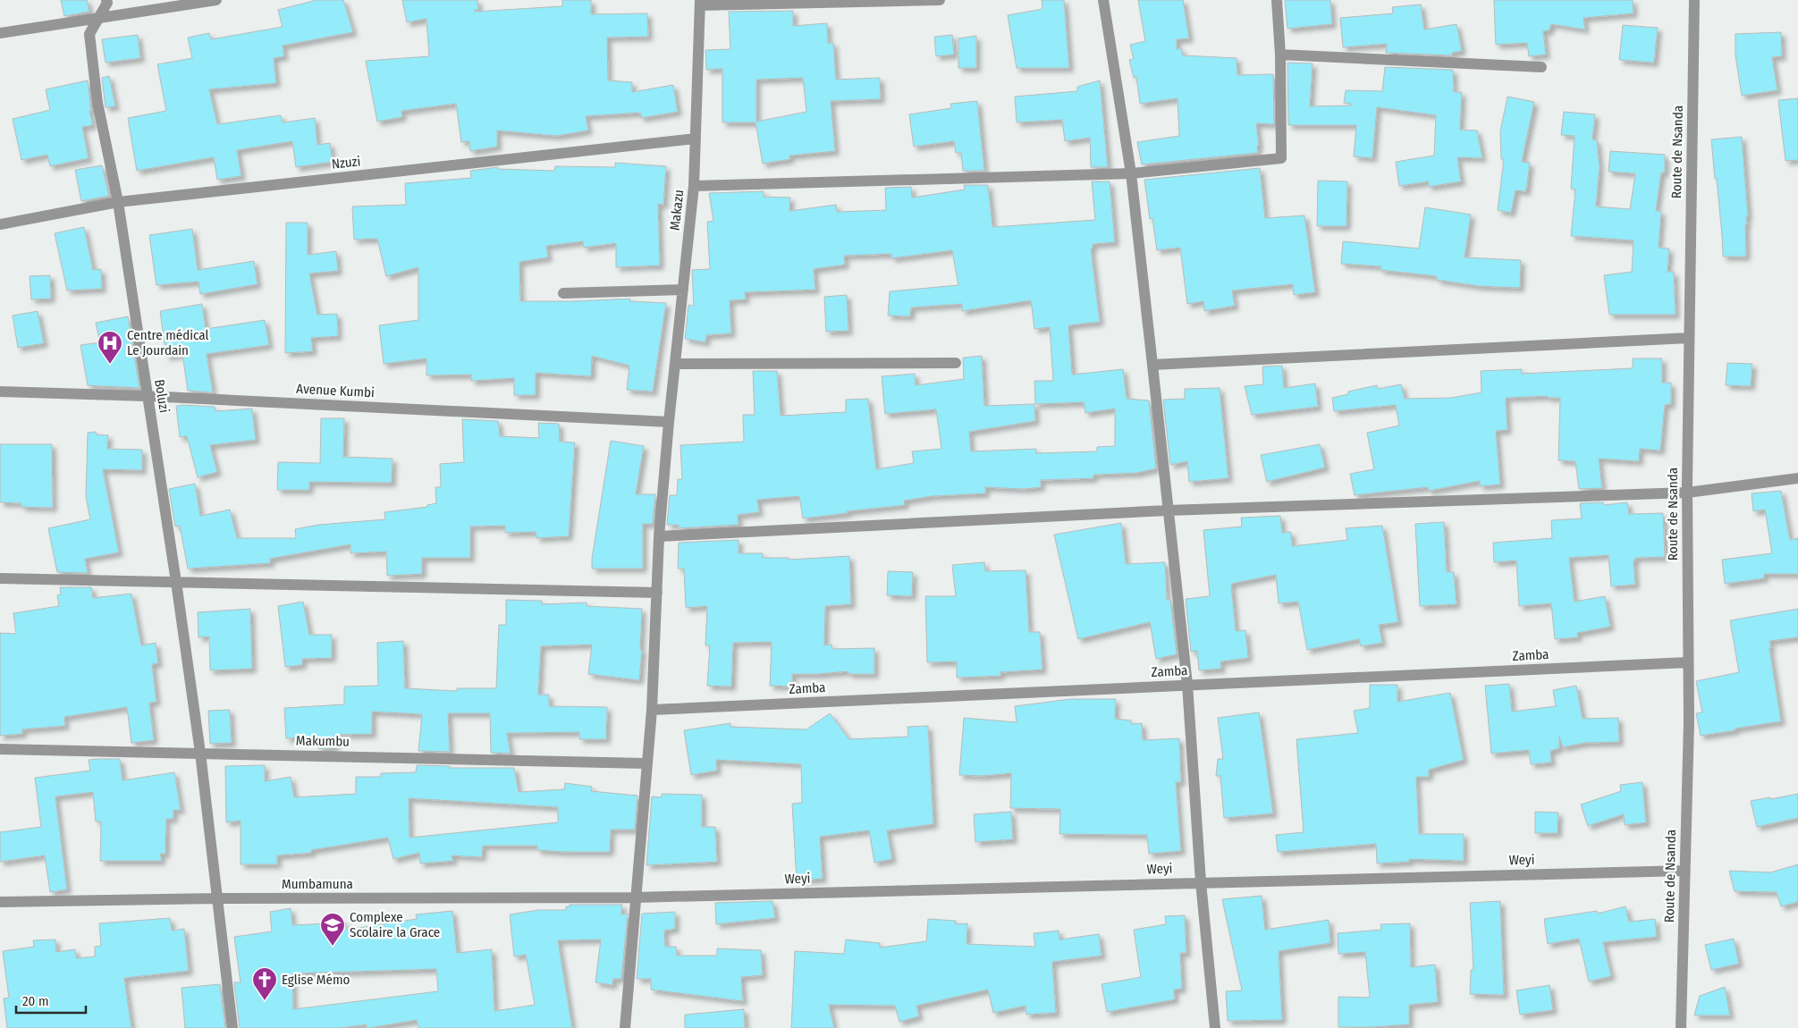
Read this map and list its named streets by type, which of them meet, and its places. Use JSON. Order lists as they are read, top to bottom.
{
  "streets": {
    "street": [
      "Route de Nsanda",
      "Nzuzi",
      "Makazu",
      "Avenue Kumbi",
      "Boluzi",
      "Zamba",
      "Makumbu",
      "Weyi",
      "Mumbamuna"
    ]
  },
  "crossings": [
    ["Route de Nsanda", "Zamba"],
    ["Route de Nsanda", "Weyi"],
    ["Nzuzi", "Makazu"],
    ["Nzuzi", "Boluzi"],
    ["Makazu", "Avenue Kumbi"],
    ["Makazu", "Zamba"],
    ["Makazu", "Makumbu"],
    ["Makazu", "Weyi"],
    ["Makazu", "Mumbamuna"],
    ["Avenue Kumbi", "Boluzi"],
    ["Boluzi", "Makumbu"],
    ["Boluzi", "Mumbamuna"],
    ["Weyi", "Mumbamuna"]
  ],
  "places": {
    "hospital": ["Centre médical Le Jourdain"],
    "school or university": ["Complexe Scolaire la Grace"],
    "church": ["Eglise Mémo"]
  },
  "scale_bar": "20 m"
}
